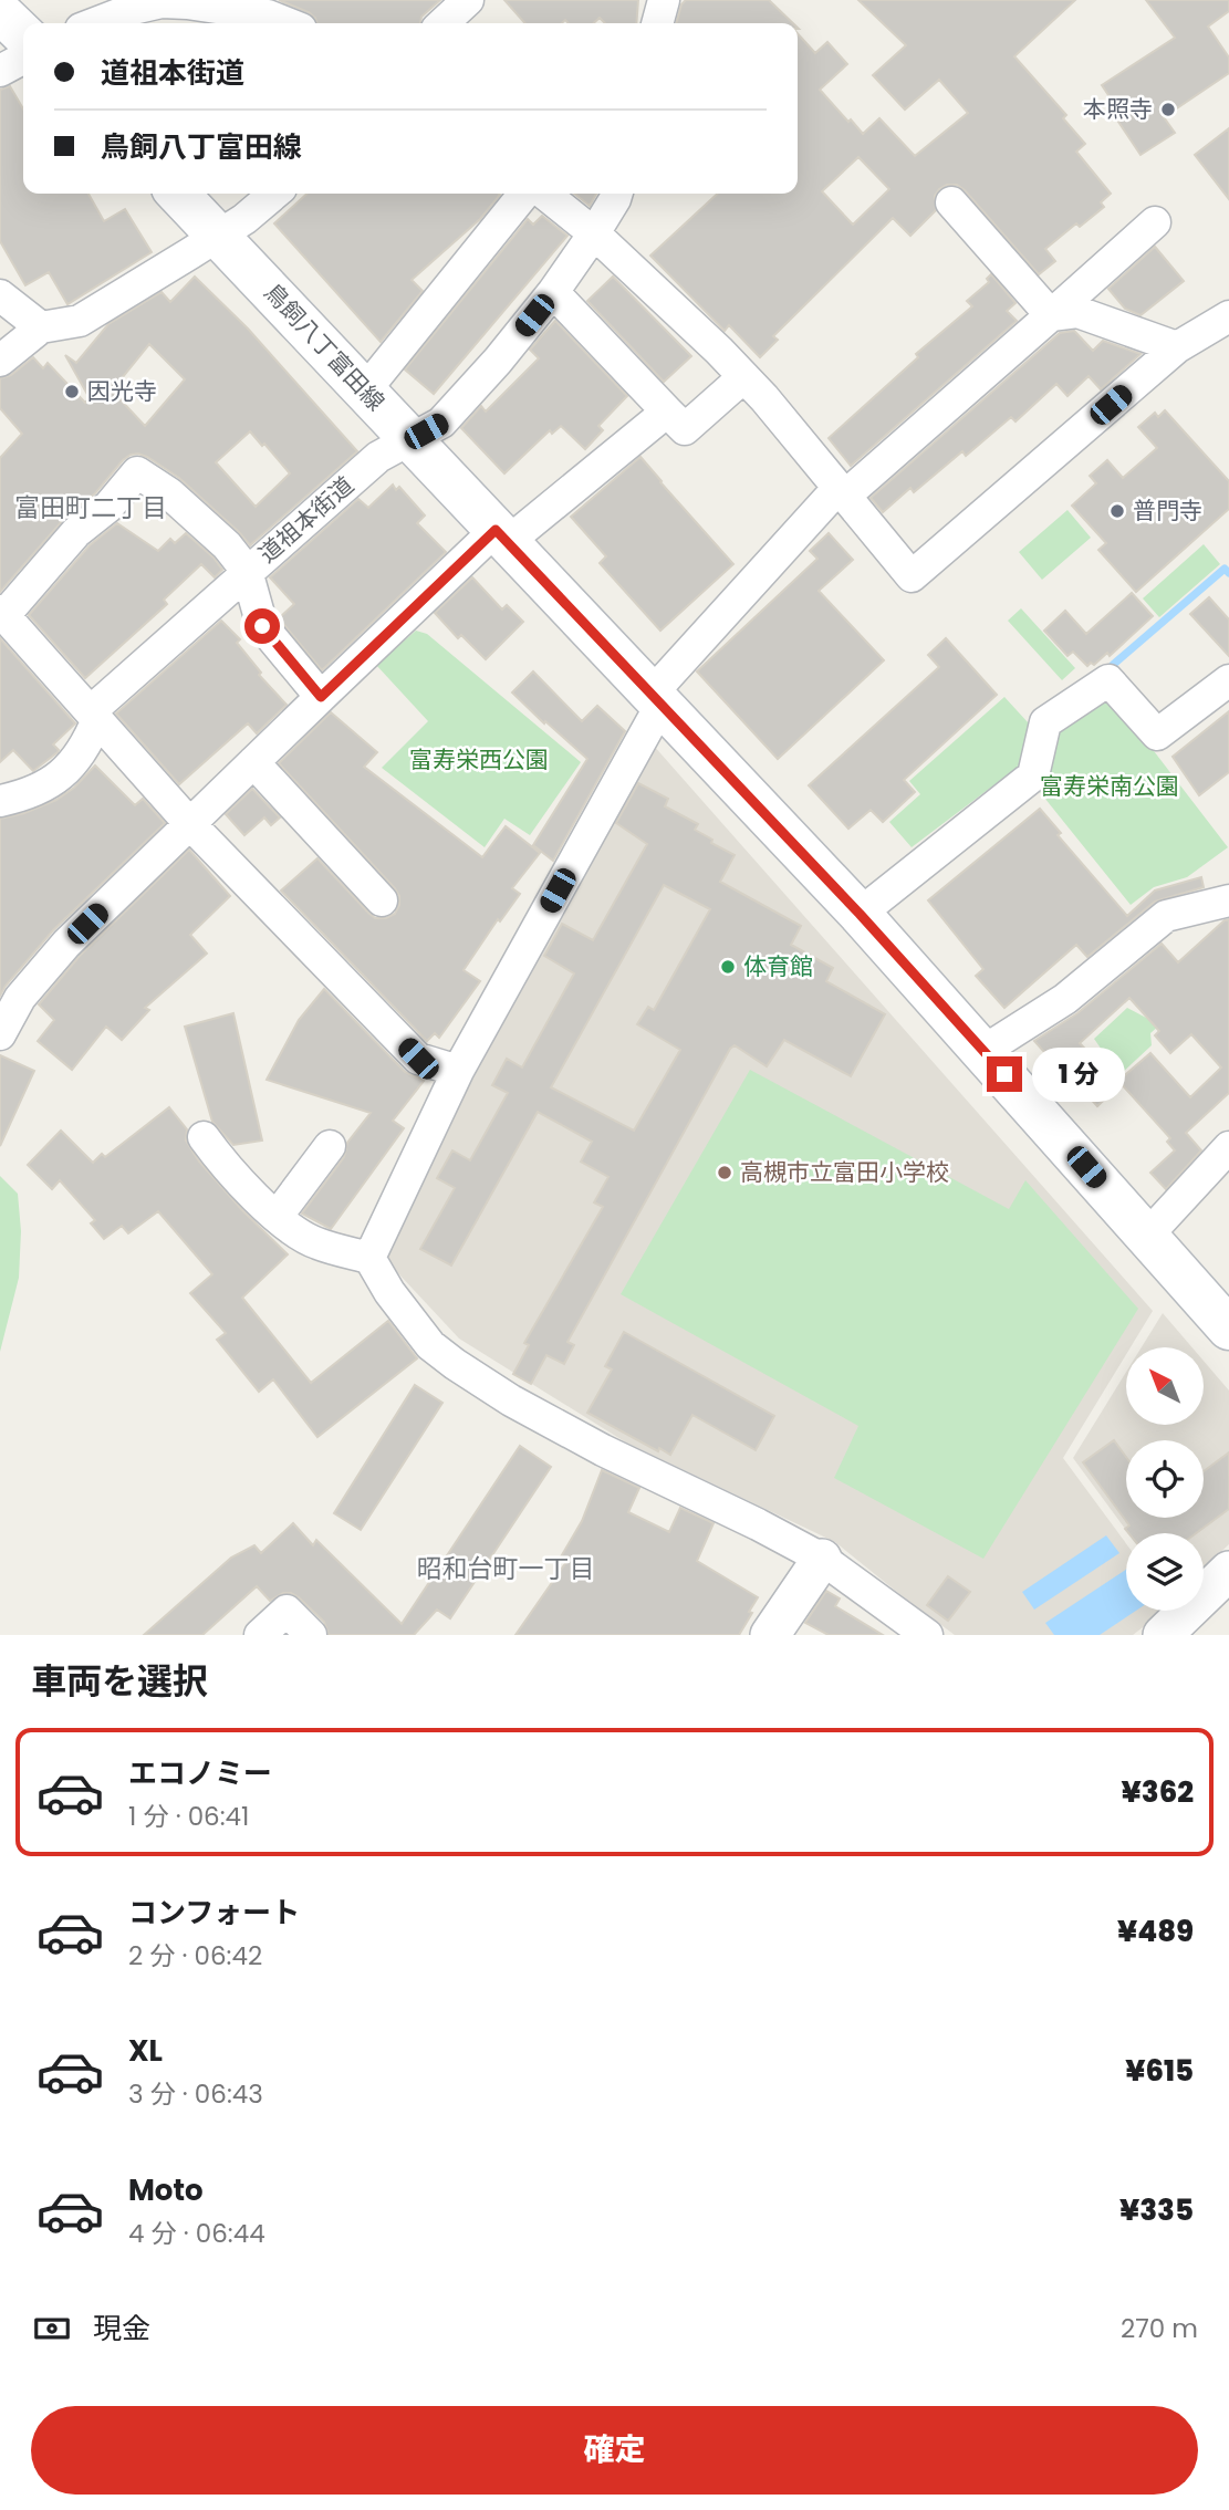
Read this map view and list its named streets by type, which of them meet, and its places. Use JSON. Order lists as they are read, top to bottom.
{
  "streets": {
    "main road": ["鳥飼八丁富田線"],
    "street": ["道祖本街道"]
  },
  "crossings": [
    ["鳥飼八丁富田線", "道祖本街道"]
  ],
  "districts": ["富田町二丁目", "昭和台町一丁目"],
  "parks": ["富寿栄西公園", "富寿栄南公園"],
  "places": [
    "本照寺",
    "因光寺",
    "普門寺",
    "体育館",
    "高槻市立富田小学校"
  ],
  "north": "top left",
  "page": {
    "banner": ["道祖本街道", "鳥飼八丁富田線"],
    "bubble": "1 分",
    "heading": "車両を選択",
    "list": [
      {
        "name": "エコノミー",
        "note": "1 分 · 06:41",
        "value": "¥362"
      },
      {
        "name": "コンフォート",
        "note": "2 分 · 06:42",
        "value": "¥489"
      },
      {
        "name": "XL",
        "note": "3 分 · 06:43",
        "value": "¥615"
      },
      {
        "name": "Moto",
        "note": "4 分 · 06:44",
        "value": "¥335"
      }
    ],
    "pay": ["現金", "270 m"],
    "buttons": "確定"
  }
}
